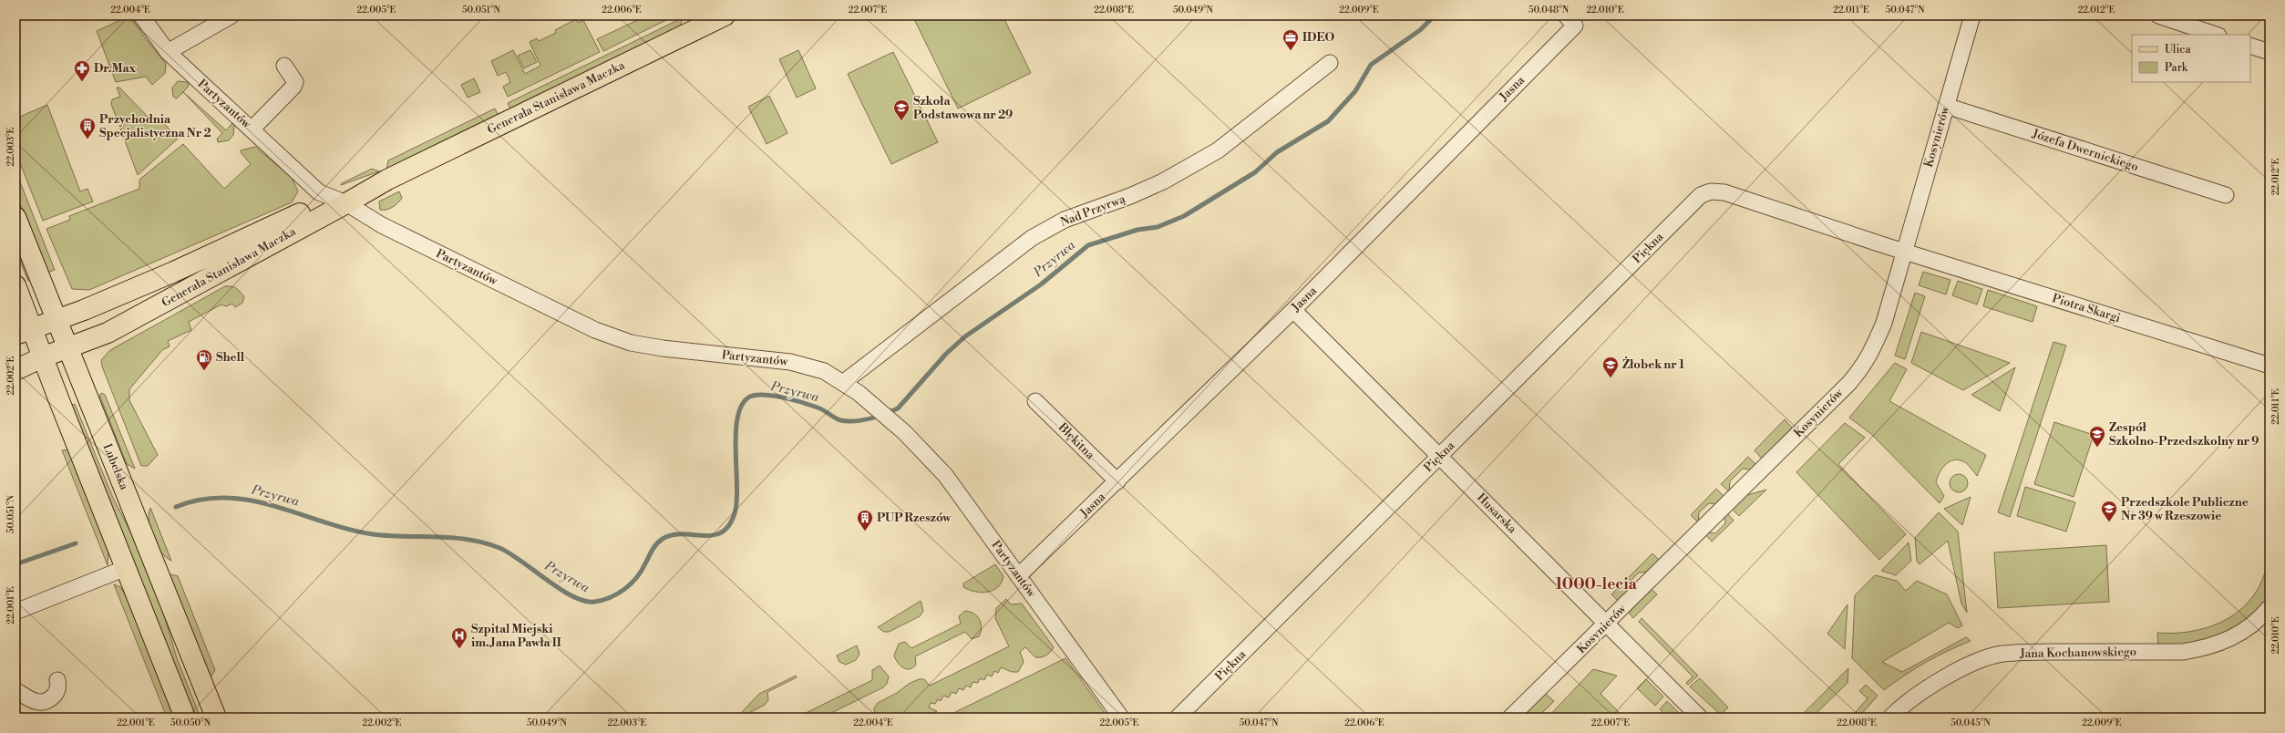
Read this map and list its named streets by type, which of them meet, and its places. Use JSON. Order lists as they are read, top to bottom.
{
  "streets": {
    "main road": ["Generała Stanisława Maczka", "Lubelska"],
    "street": [
      "Jasna",
      "Partyzantów",
      "Kosynierów",
      "Józefa Dwernickiego",
      "Nad Przyrwą",
      "Piękna",
      "Piotra Skargi",
      "Błękitna",
      "Husarska",
      "Jana Kochanowskiego"
    ]
  },
  "crossings": [
    ["Jasna", "Partyzantów"],
    ["Jasna", "Błękitna"],
    ["Jasna", "Husarska"],
    ["Generała Stanisława Maczka", "Partyzantów"],
    ["Generała Stanisława Maczka", "Lubelska"],
    ["Partyzantów", "Nad Przyrwą"],
    ["Kosynierów", "Józefa Dwernickiego"],
    ["Kosynierów", "Piotra Skargi"],
    ["Kosynierów", "Husarska"],
    ["Piękna", "Piotra Skargi"],
    ["Piękna", "Husarska"]
  ],
  "districts": ["1000-lecia"],
  "water": ["Przyrwa"],
  "places": {
    "office": ["IDEO"],
    "pharmacy": ["Dr.Max"],
    "school or university": [
      "Szkoła Podstawowa nr 29",
      "Żłobek nr 1",
      "Zespół Szkolno-Przedszkolny nr 9",
      "Przedszkole Publiczne Nr 39 w Rzeszowie"
    ],
    "building": ["Przychodnia Specjalistyczna Nr 2", "PUP Rzeszów"],
    "fuel station": ["Shell"],
    "hospital": ["Szpital Miejski im. Jana Pawła II"]
  },
  "legend": ["Ulica", "Park"],
  "coordinates": [
    "22.004°E",
    "22.005°E",
    "50.051°N",
    "22.006°E",
    "22.007°E",
    "22.008°E",
    "50.049°N",
    "22.009°E",
    "50.048°N",
    "22.010°E",
    "22.011°E",
    "50.047°N",
    "22.012°E",
    "22.003°E",
    "22.002°E",
    "22.001°E",
    "50.050°N",
    "50.045°N"
  ]
}
